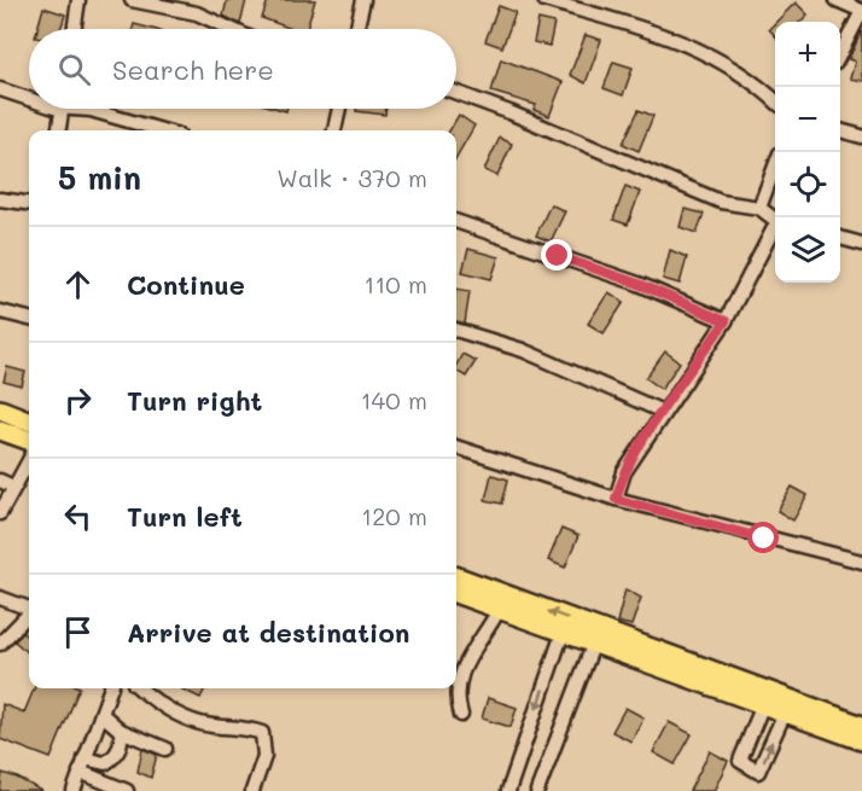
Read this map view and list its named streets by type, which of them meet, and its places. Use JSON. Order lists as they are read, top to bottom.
{
  "page": {
    "map_buttons": ["+", "−"],
    "search": "Search here",
    "heading": ["5 min", "Walk · 370 m"],
    "list": [
      ["Continue", "110 m"],
      ["Turn right", "140 m"],
      ["Turn left", "120 m"],
      "Arrive at destination"
    ]
  }
}
